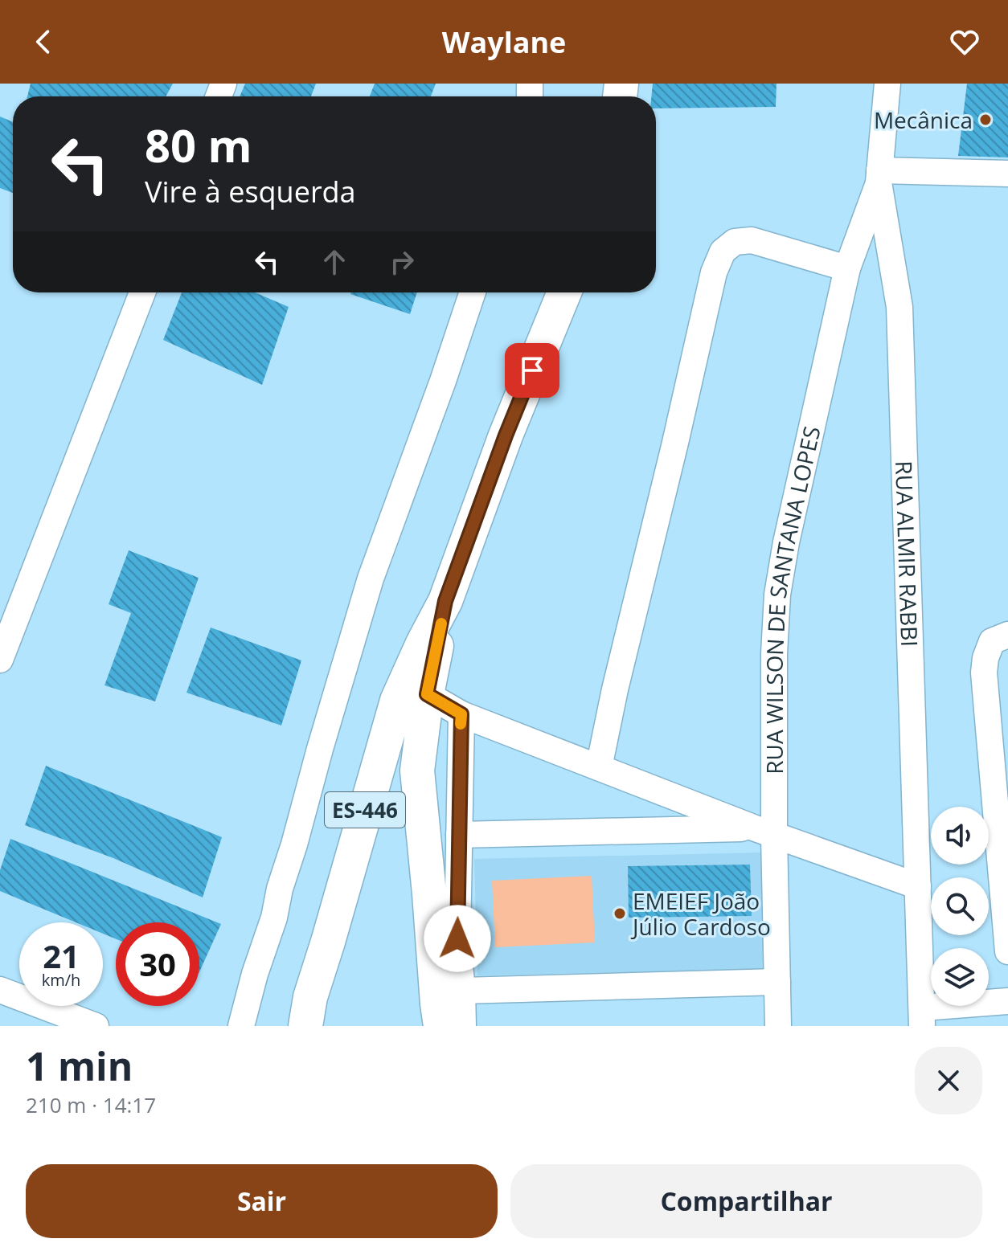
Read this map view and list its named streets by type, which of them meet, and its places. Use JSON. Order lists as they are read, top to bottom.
{
  "streets": {
    "main road": ["ES-446"],
    "street": ["RUA ALMIR RABBI", "RUA WILSON DE SANTANA LOPES"]
  },
  "crossings": [
    ["RUA ALMIR RABBI", "RUA WILSON DE SANTANA LOPES"]
  ],
  "places": ["Mecânica", "EMEIEF João Júlio Cardoso"],
  "page": {
    "header": "Waylane",
    "turn": ["80 m", "Vire à esquerda"],
    "speed": "21 km/h",
    "limit": "30",
    "heading": ["1 min", "210 m · 14:17"],
    "buttons": ["Sair", "Compartilhar"]
  }
}
